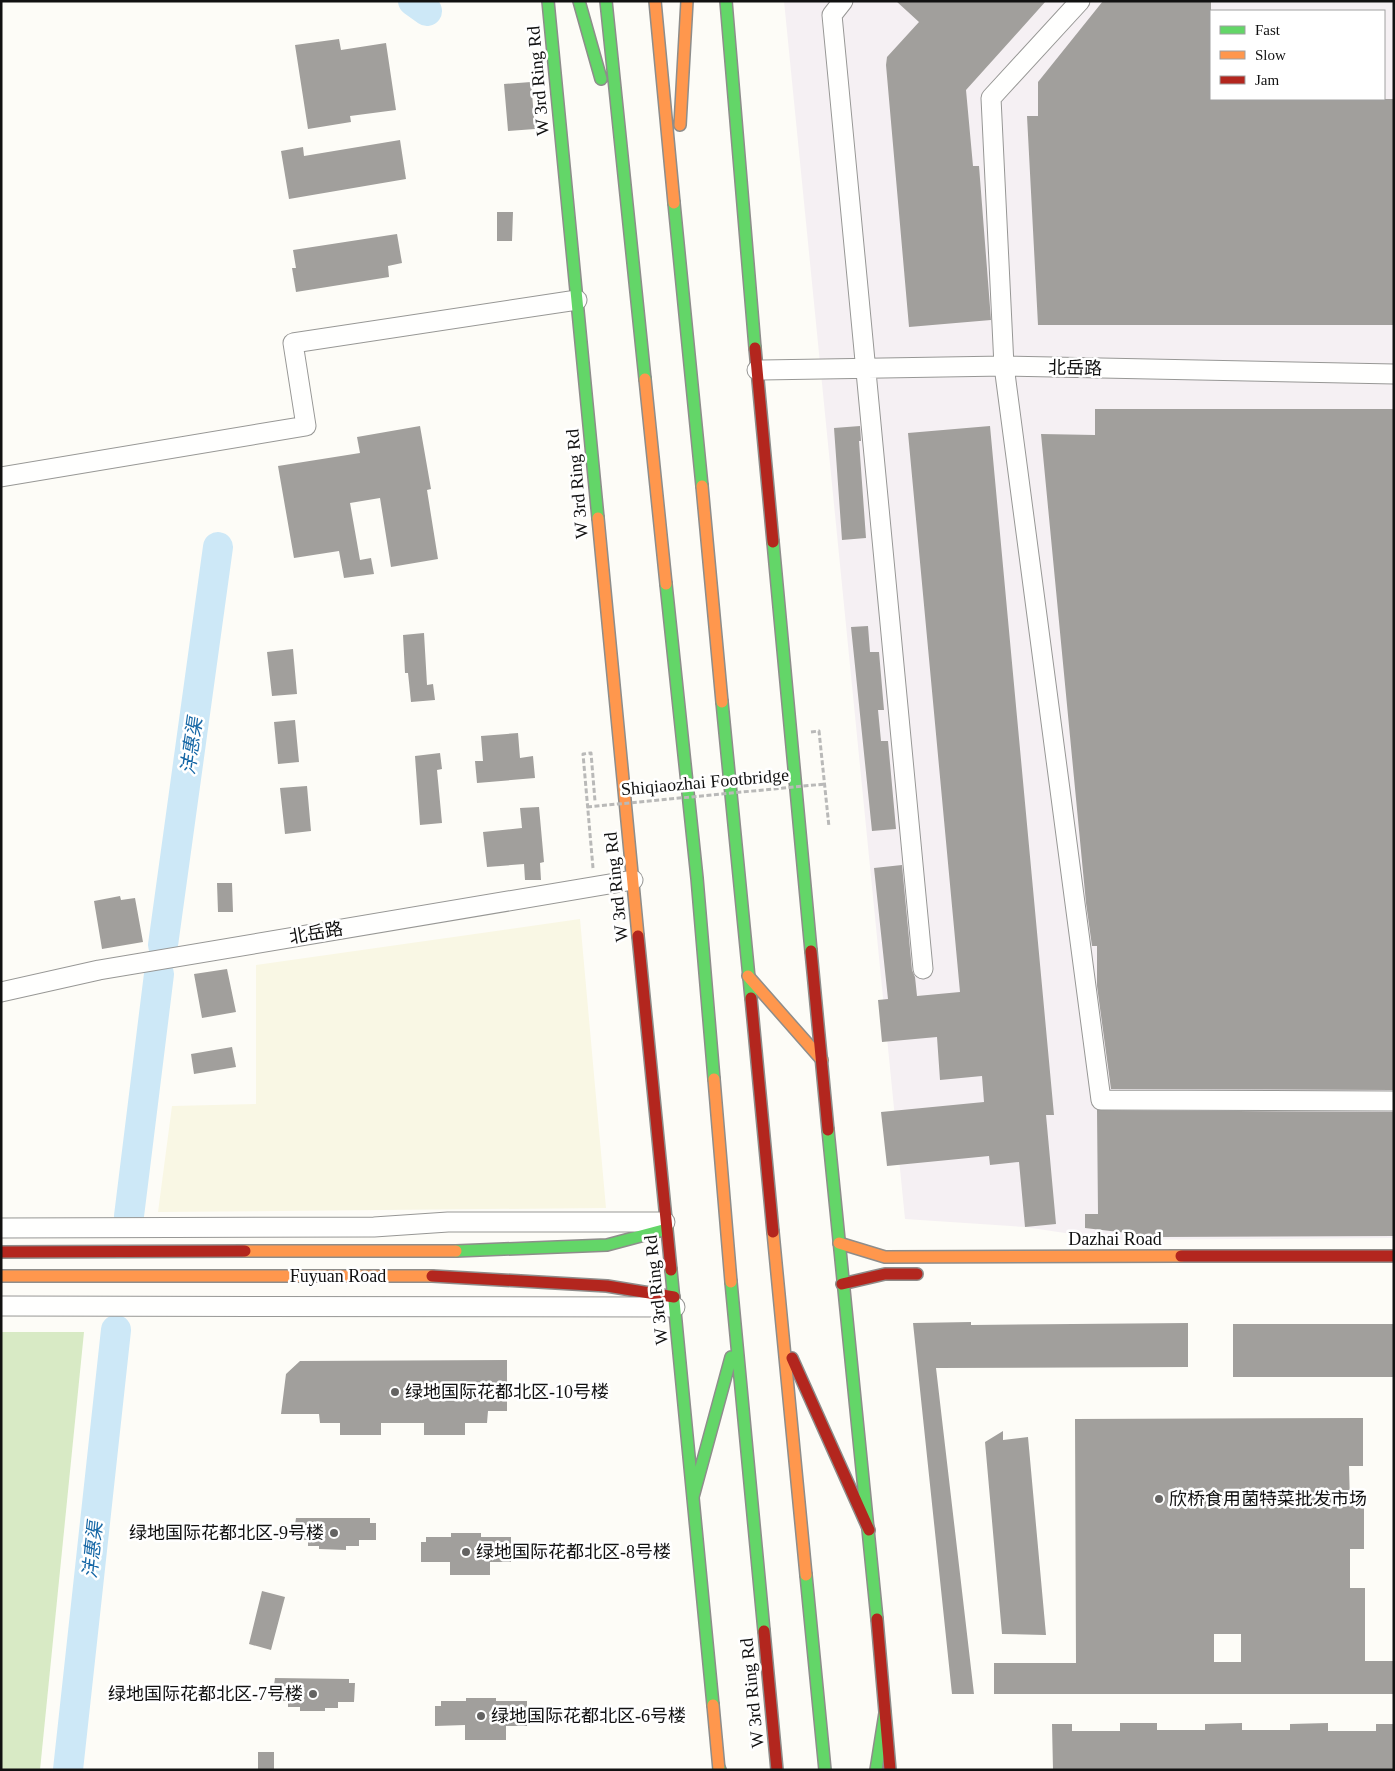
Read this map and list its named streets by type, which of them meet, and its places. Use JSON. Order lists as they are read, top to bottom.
{
  "streets": {
    "main road": ["W 3rd Ring Rd", "Dazhai Road", "Fuyuan Road"],
    "street": ["北岳路"],
    "path": ["Shiqiaozhai Footbridge"]
  },
  "crossings": [
    ["W 3rd Ring Rd", "北岳路"],
    ["W 3rd Ring Rd", "Fuyuan Road"]
  ],
  "water": ["沣惠渠"],
  "places": [
    "绿地国际花都北区-10号楼",
    "欣桥食用菌特菜批发市场",
    "绿地国际花都北区-9号楼",
    "绿地国际花都北区-8号楼",
    "绿地国际花都北区-7号楼",
    "绿地国际花都北区-6号楼"
  ],
  "legend": ["Fast", "Slow", "Jam"]
}
